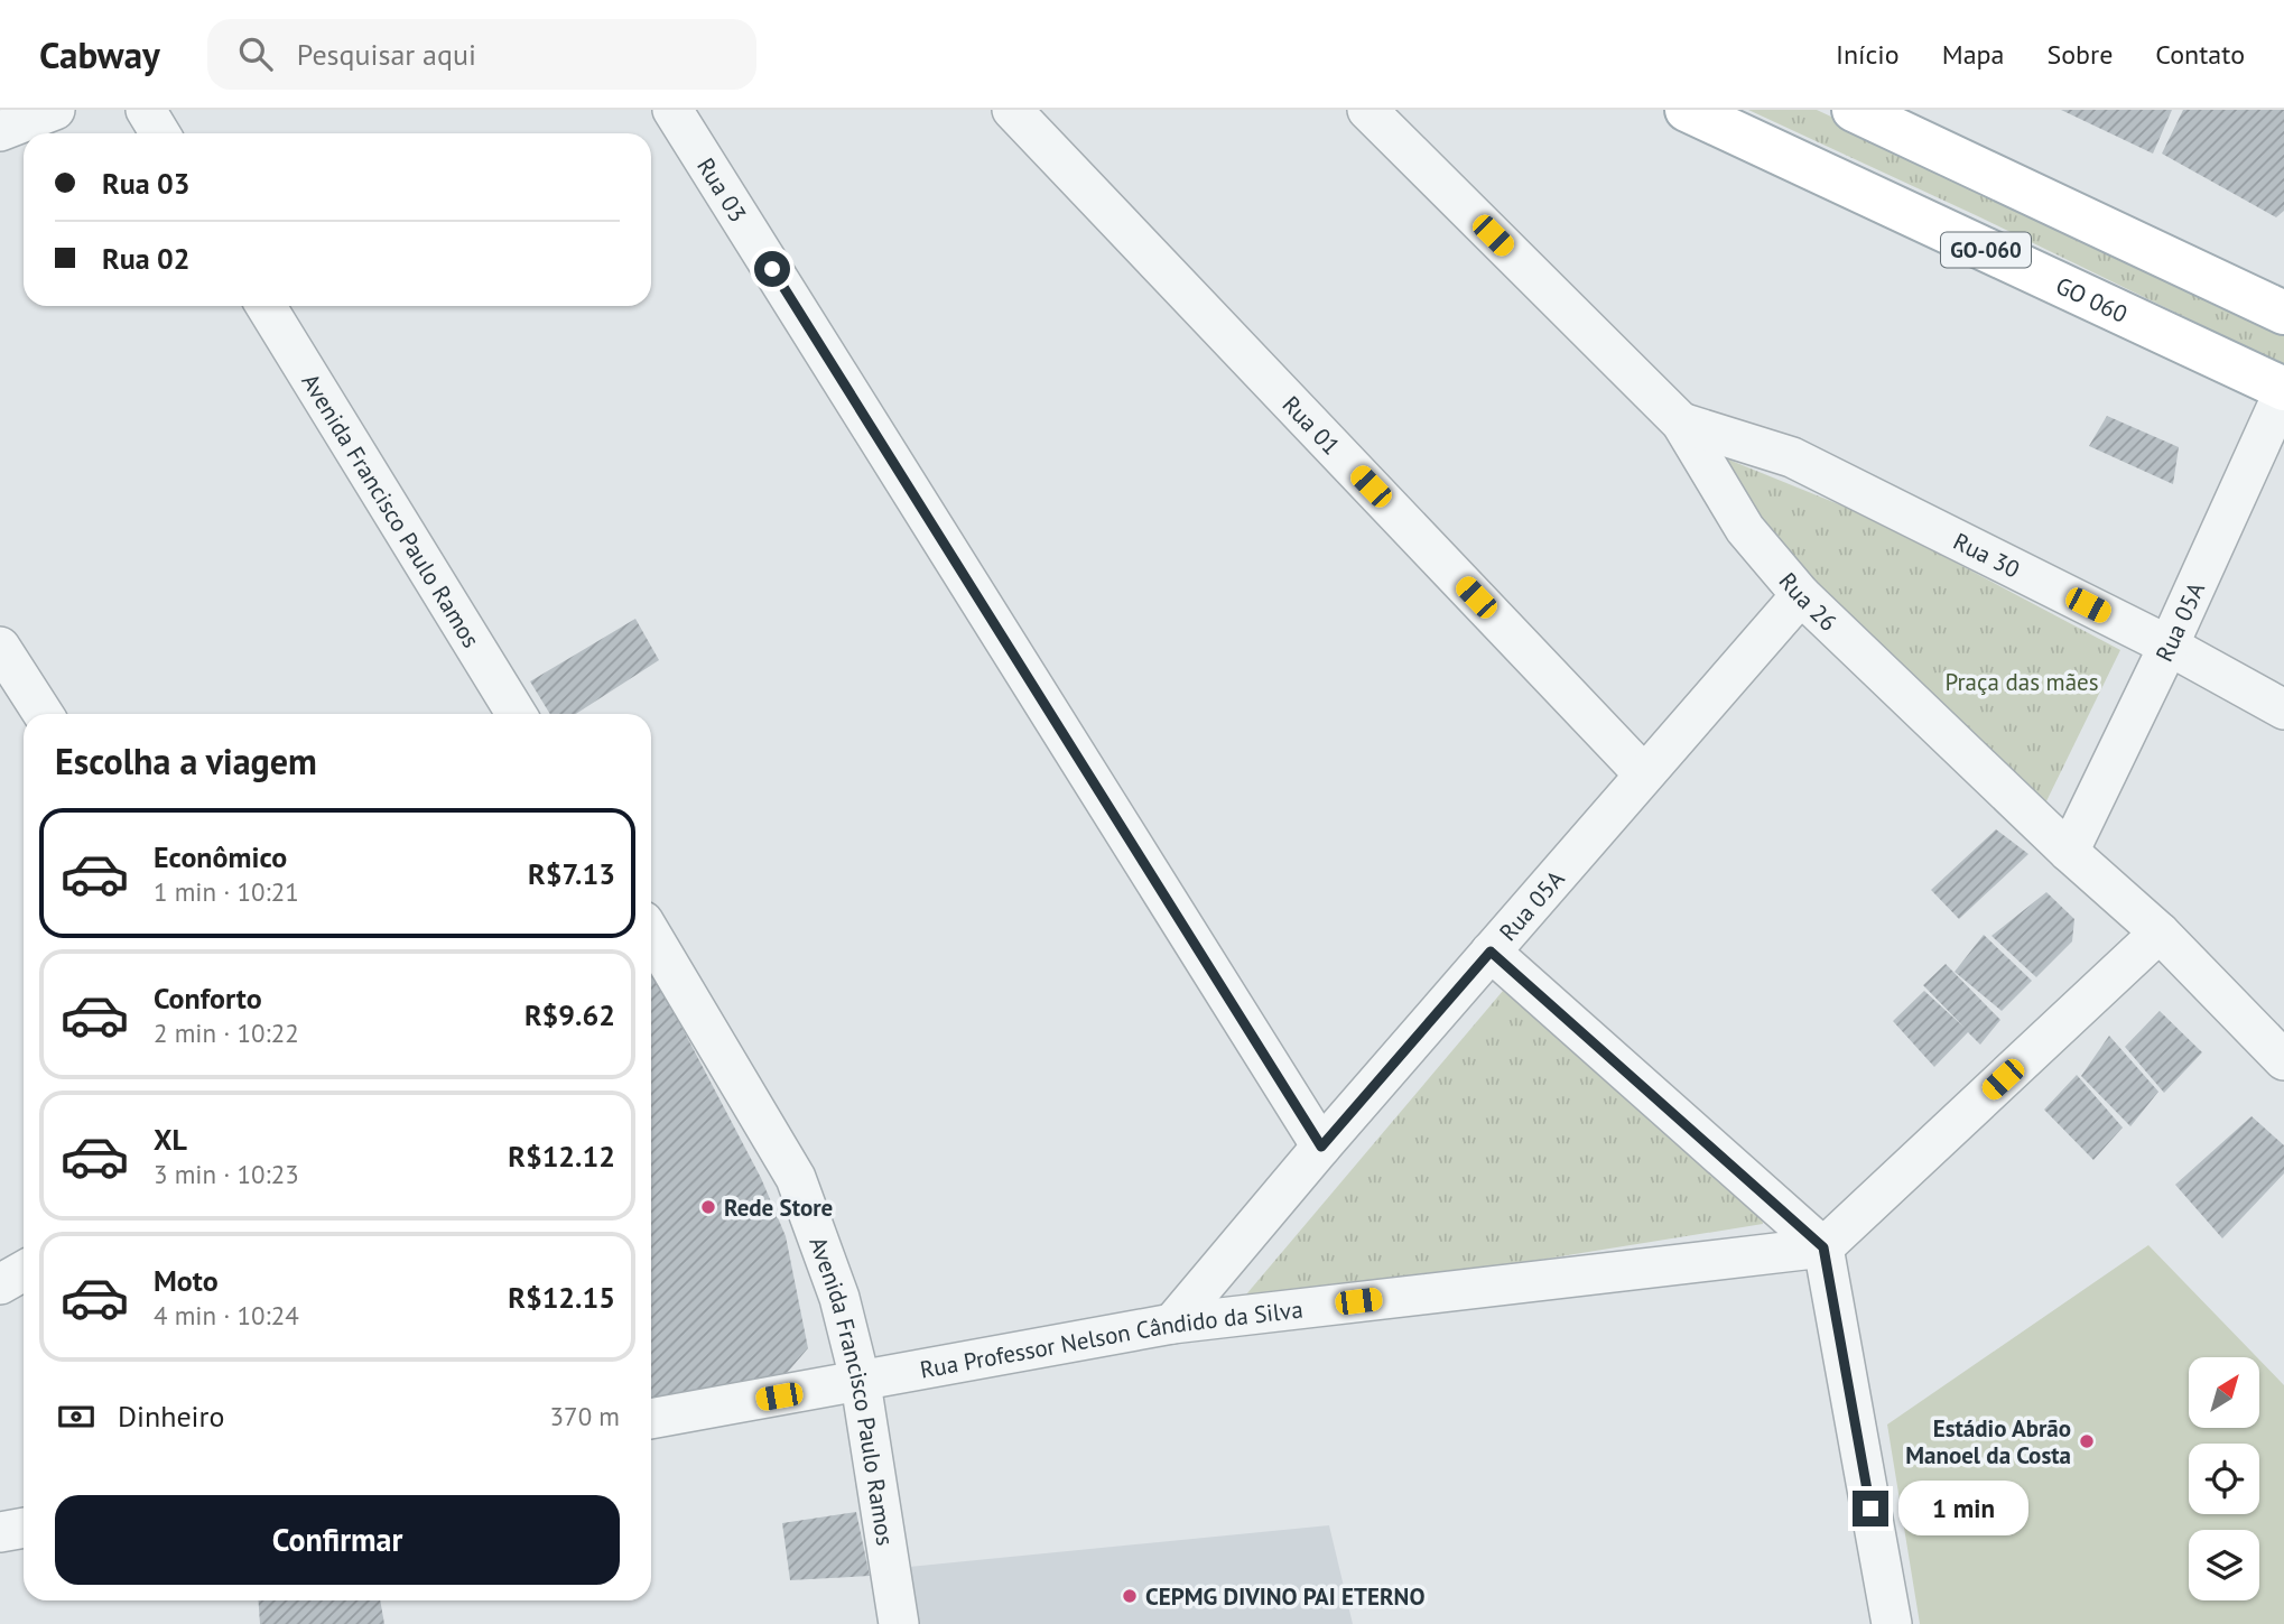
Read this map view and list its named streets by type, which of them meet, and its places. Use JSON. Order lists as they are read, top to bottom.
{
  "streets": {
    "main road": ["GO-060", "GO 060"],
    "street": [
      "Rua 03",
      "Rua 01",
      "Avenida Francisco Paulo Ramos",
      "Rua 30",
      "Rua 26",
      "Rua 05A",
      "Rua Professor Nelson Cândido da Silva"
    ]
  },
  "crossings": [
    ["Rua 03", "Rua 05A"],
    ["GO 060", "Rua 05A"],
    ["Rua 01", "Rua 05A"],
    ["Avenida Francisco Paulo Ramos", "Rua Professor Nelson Cândido da Silva"],
    ["Rua 30", "Rua 26"],
    ["Rua 30", "Rua 05A"],
    ["Rua 26", "Rua 05A"],
    ["Rua 05A", "Rua Professor Nelson Cândido da Silva"]
  ],
  "parks": ["Praça das mães"],
  "places": ["Rede Store", "Estádio Abrão Manoel da Costa", "CEPMG DIVINO PAI ETERNO"],
  "north": "top right",
  "page": {
    "header": "Cabway",
    "search": "Pesquisar aqui",
    "nav": [
      "Início",
      "Mapa",
      "Sobre",
      "Contato"
    ],
    "banner": ["Rua 03", "Rua 02"],
    "heading": "Escolha a viagem",
    "list": [
      {
        "name": "Econômico",
        "note": "1 min · 10:21",
        "value": "R$7.13"
      },
      {
        "name": "Conforto",
        "note": "2 min · 10:22",
        "value": "R$9.62"
      },
      {
        "name": "XL",
        "note": "3 min · 10:23",
        "value": "R$12.12"
      },
      {
        "name": "Moto",
        "note": "4 min · 10:24",
        "value": "R$12.15"
      }
    ],
    "pay": ["Dinheiro", "370 m"],
    "buttons": "Confirmar",
    "bubble": "1 min"
  }
}
